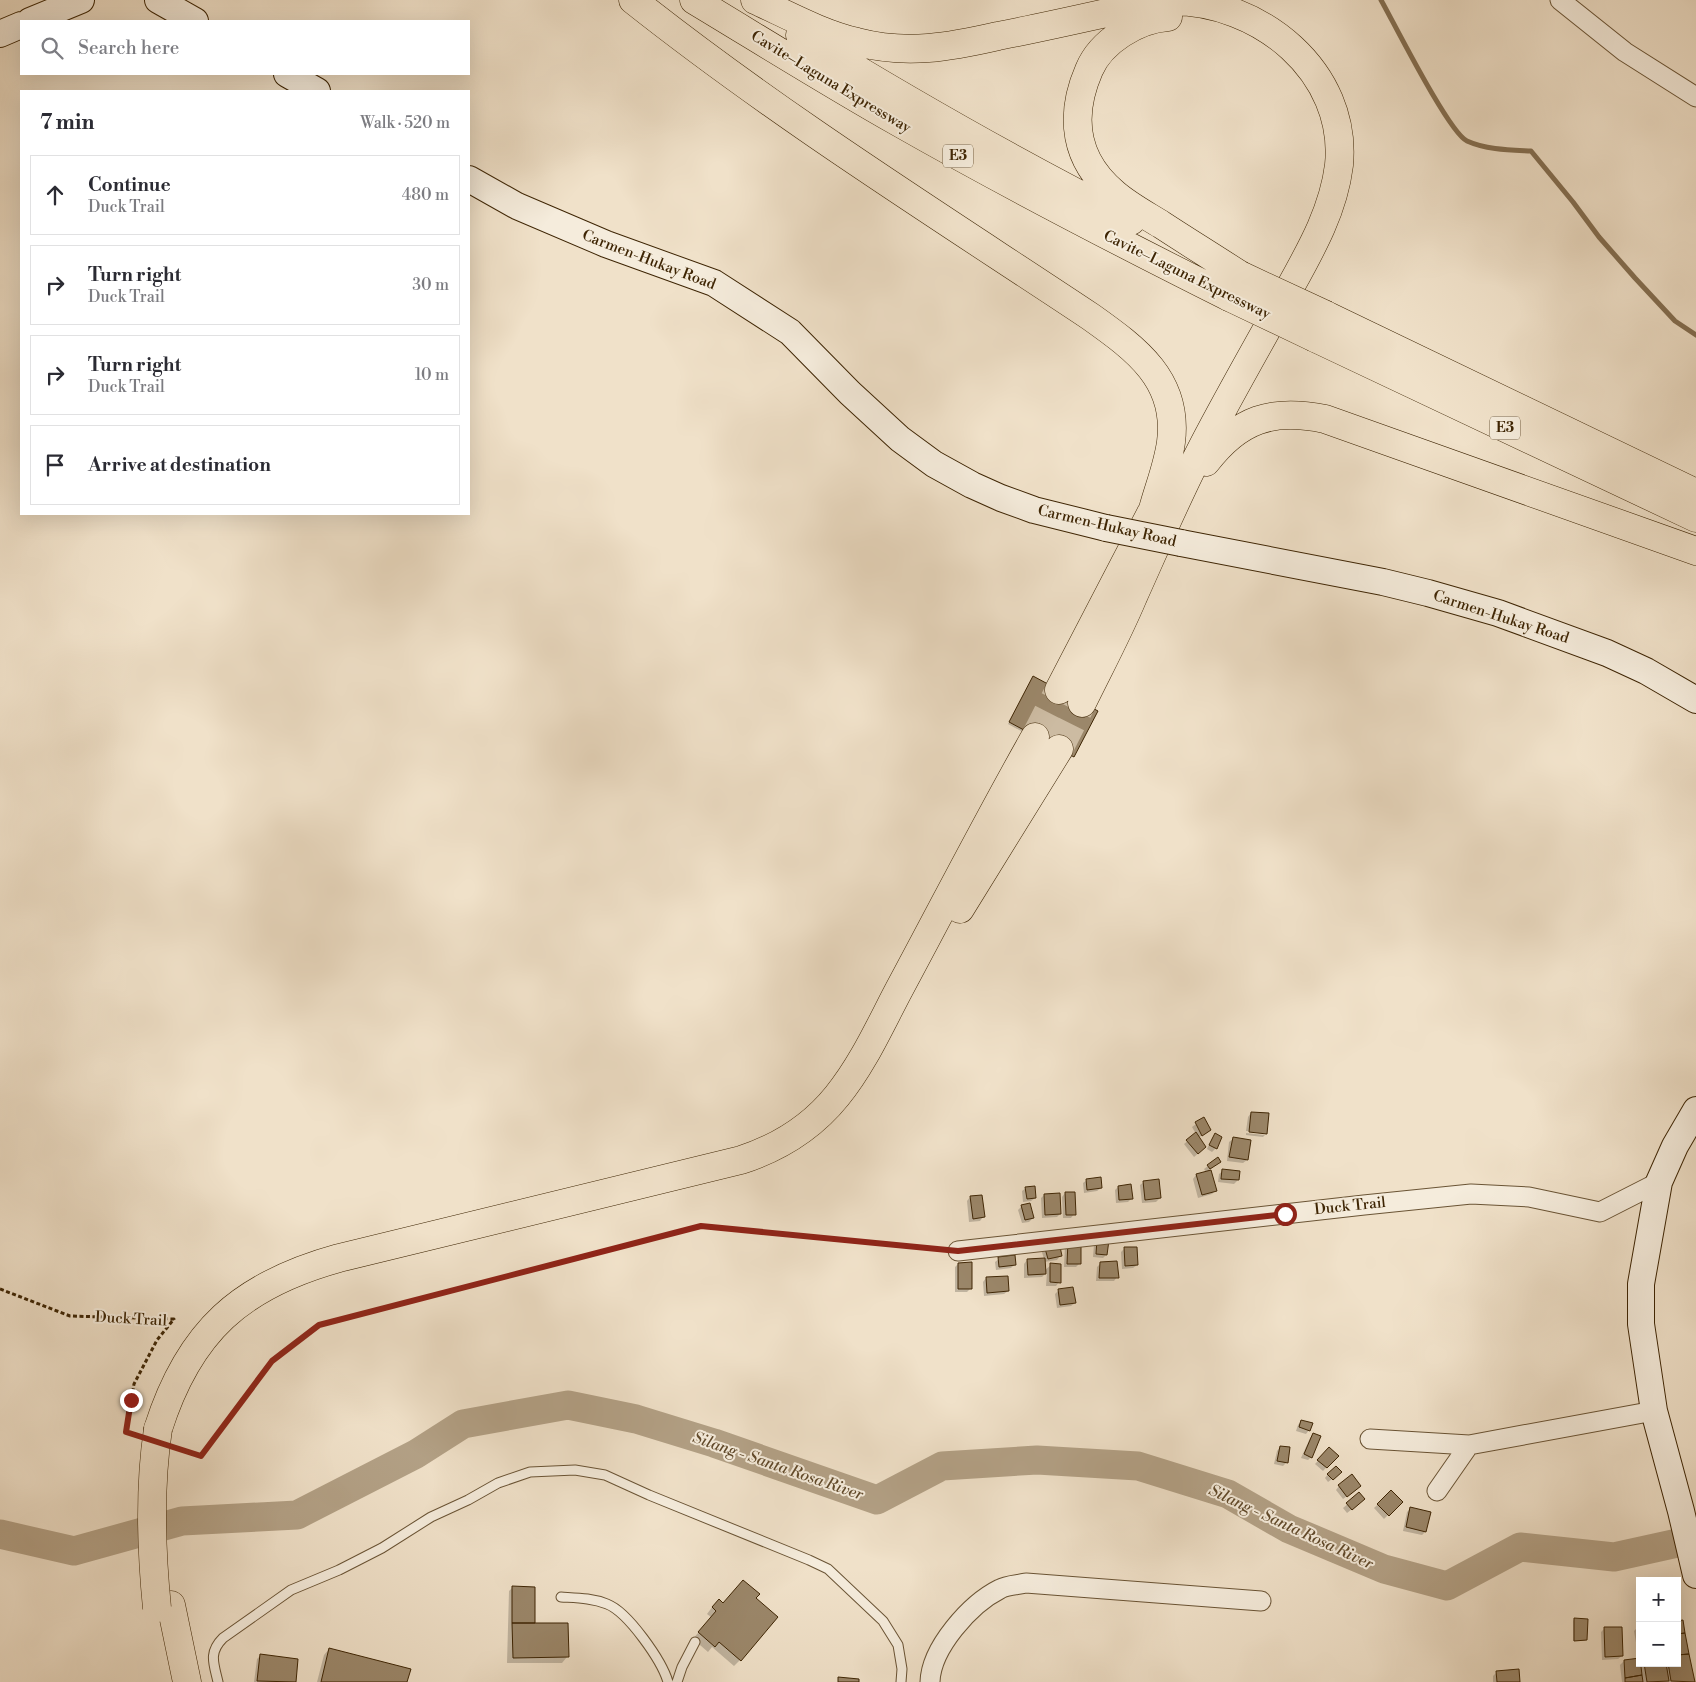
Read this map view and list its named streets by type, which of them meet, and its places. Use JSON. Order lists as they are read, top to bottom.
{
  "streets": {
    "highway": ["Cavite–Laguna Expressway", "E3"],
    "street": ["Carmen-Hukay Road", "Duck Trail"]
  },
  "water": ["Silang - Santa Rosa River"],
  "page": {
    "search": "Search here",
    "heading": ["7 min", "Walk · 520 m"],
    "list": [
      ["Continue", "Duck Trail", "480 m"],
      ["Turn right", "Duck Trail", "30 m"],
      ["Turn right", "Duck Trail", "10 m"],
      "Arrive at destination"
    ],
    "map_buttons": ["+", "−"]
  }
}
